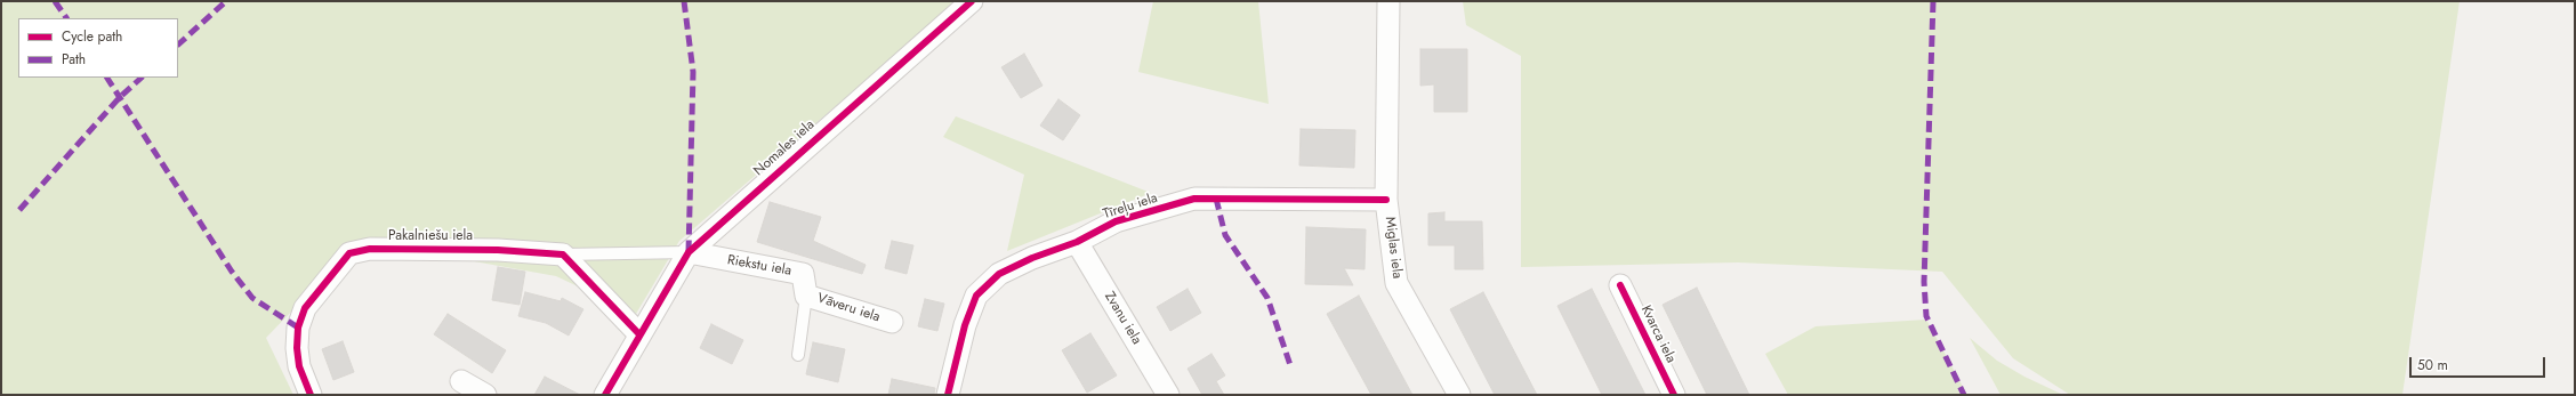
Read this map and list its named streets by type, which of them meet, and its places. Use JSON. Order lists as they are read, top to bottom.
{
  "streets": {
    "street": [
      "Nomales iela",
      "Tīreļu iela",
      "Pakalniešu iela",
      "Miglas iela",
      "Riekstu iela",
      "Vāveru iela",
      "Zvanu iela",
      "Kvarca iela"
    ]
  },
  "crossings": [
    ["Nomales iela", "Riekstu iela"],
    ["Tīreļu iela", "Miglas iela"],
    ["Tīreļu iela", "Zvanu iela"],
    ["Riekstu iela", "Vāveru iela"]
  ],
  "legend": ["Cycle path", "Path"],
  "scale_bar": "50 m"
}
